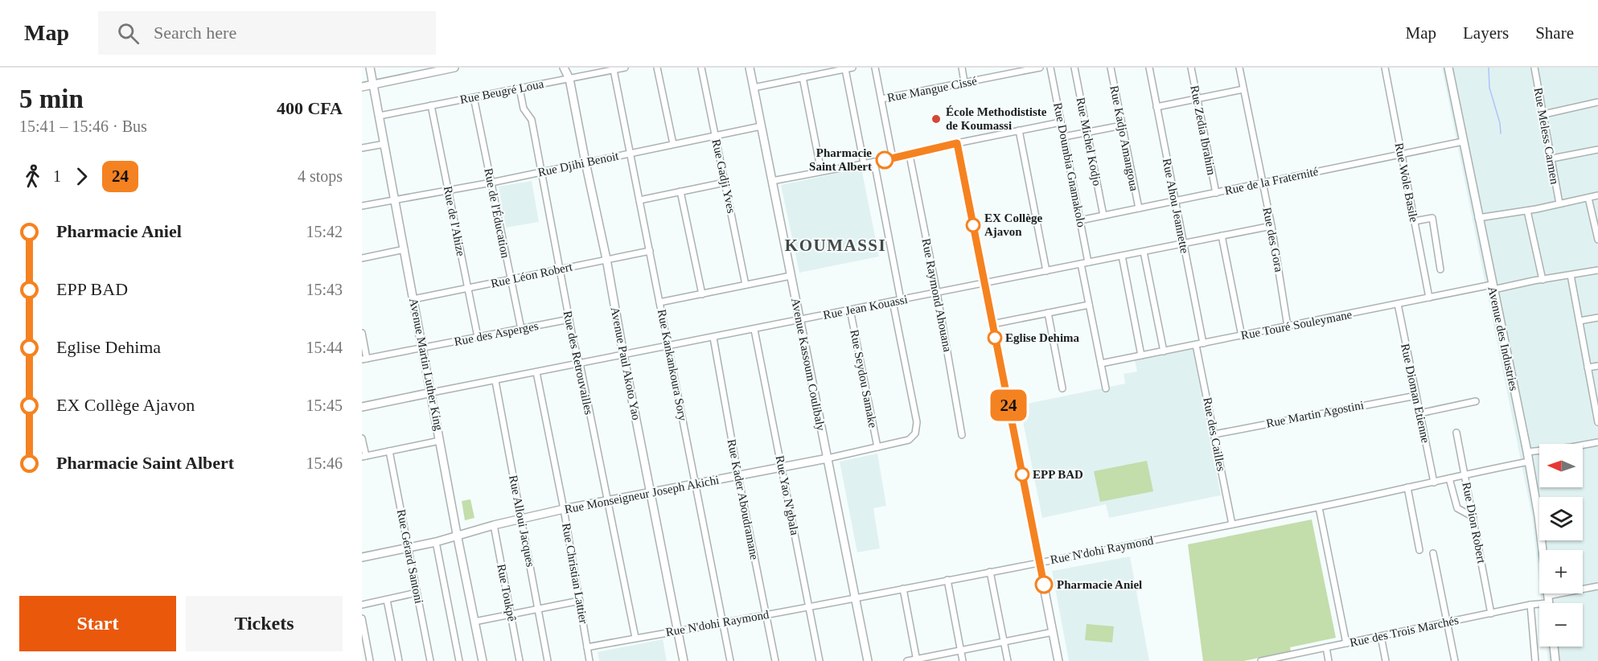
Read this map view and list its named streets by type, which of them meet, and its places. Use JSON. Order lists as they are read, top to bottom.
{
  "streets": {
    "street": [
      "Rue Mangue Cissé",
      "Rue Beugré Loua",
      "Rue Zedia Ibrahim",
      "Rue Meless Carmen",
      "Rue Kadjo Amangoua",
      "Rue Michel Kodjo",
      "Rue Djihi Benoit",
      "Rue Doumbia Gnamakolo",
      "Rue Gadji Yves",
      "Rue de la Fraternité",
      "Rue Wole Basile",
      "Rue Ahou Jeannette",
      "Rue de l'Éducation",
      "Rue de l'Ahize",
      "Rue des Gora",
      "Rue Léon Robert",
      "Rue Raymond Ahouana",
      "Rue Jean Kouassi",
      "Rue Touré Souleymane",
      "Rue des Asperges",
      "Avenue des Industries",
      "Rue des Retrouvailles",
      "Avenue Paul Akoto Yao",
      "Avenue Martin Luther King",
      "Avenue Kassoum Coulibaly",
      "Rue Kankankoura Sory",
      "Rue Seydou Samake",
      "Rue Dioman Etienne",
      "Rue Martin Agostini",
      "Rue des Cailles",
      "Rue Monseigneur Joseph Akichi",
      "Rue Yao N'gbala",
      "Rue Kader Aboudramane",
      "Rue Alloui Jacques",
      "Rue Dion Robert",
      "Rue N'dohi Raymond",
      "Rue Gérard Santoni",
      "Rue Christian Lattier",
      "Rue Toukpê",
      "Rue des Trois Marchés"
    ]
  },
  "crossings": [
    ["Rue Beugré Loua", "Rue de l'Éducation"],
    ["Rue Beugré Loua", "Rue de l'Ahize"],
    ["Rue Beugré Loua", "Rue des Retrouvailles"],
    ["Rue Beugré Loua", "Avenue Paul Akoto Yao"],
    ["Rue Beugré Loua", "Avenue Martin Luther King"],
    ["Rue Beugré Loua", "Rue Kankankoura Sory"],
    ["Rue Zedia Ibrahim", "Rue de la Fraternité"],
    ["Rue Kadjo Amangoua", "Rue de la Fraternité"],
    ["Rue Michel Kodjo", "Rue de la Fraternité"],
    ["Rue Djihi Benoit", "Rue Gadji Yves"],
    ["Rue Djihi Benoit", "Rue de l'Éducation"],
    ["Rue Djihi Benoit", "Rue de l'Ahize"],
    ["Rue Djihi Benoit", "Rue des Retrouvailles"],
    ["Rue Djihi Benoit", "Avenue Paul Akoto Yao"],
    ["Rue Djihi Benoit", "Avenue Martin Luther King"],
    ["Rue Djihi Benoit", "Avenue Kassoum Coulibaly"],
    ["Rue Djihi Benoit", "Rue Kankankoura Sory"],
    ["Rue Doumbia Gnamakolo", "Rue de la Fraternité"],
    ["Rue Doumbia Gnamakolo", "Rue Jean Kouassi"],
    ["Rue de la Fraternité", "Rue Wole Basile"],
    ["Rue de la Fraternité", "Rue Ahou Jeannette"],
    ["Rue de la Fraternité", "Rue des Gora"],
    ["Rue de la Fraternité", "Avenue des Industries"],
    ["Rue Wole Basile", "Rue Touré Souleymane"],
    ["Rue Ahou Jeannette", "Rue Jean Kouassi"],
    ["Rue Ahou Jeannette", "Rue Touré Souleymane"],
    ["Rue de l'Éducation", "Rue Léon Robert"],
    ["Rue de l'Éducation", "Rue des Asperges"],
    ["Rue de l'Ahize", "Rue Léon Robert"],
    ["Rue de l'Ahize", "Rue des Asperges"],
    ["Rue des Gora", "Rue Jean Kouassi"],
    ["Rue des Gora", "Rue Touré Souleymane"],
    ["Rue Léon Robert", "Rue des Retrouvailles"],
    ["Rue Léon Robert", "Avenue Paul Akoto Yao"],
    ["Rue Léon Robert", "Avenue Martin Luther King"],
    ["Rue Léon Robert", "Rue Kankankoura Sory"],
    ["Rue Raymond Ahouana", "Rue Jean Kouassi"],
    ["Rue Jean Kouassi", "Rue des Retrouvailles"],
    ["Rue Jean Kouassi", "Avenue Paul Akoto Yao"],
    ["Rue Jean Kouassi", "Avenue Martin Luther King"],
    ["Rue Jean Kouassi", "Avenue Kassoum Coulibaly"],
    ["Rue Jean Kouassi", "Rue Kankankoura Sory"],
    ["Rue Jean Kouassi", "Rue Seydou Samake"],
    ["Rue Jean Kouassi", "Rue Monseigneur Joseph Akichi"],
    ["Rue Jean Kouassi", "Rue Yao N'gbala"],
    ["Rue Jean Kouassi", "Rue Kader Aboudramane"],
    ["Rue Jean Kouassi", "Rue Alloui Jacques"],
    ["Rue Jean Kouassi", "Rue Christian Lattier"],
    ["Rue Touré Souleymane", "Avenue des Industries"],
    ["Rue Touré Souleymane", "Rue Dioman Etienne"],
    ["Rue Touré Souleymane", "Rue des Cailles"],
    ["Rue des Asperges", "Rue des Retrouvailles"],
    ["Rue des Asperges", "Avenue Martin Luther King"],
    ["Avenue des Industries", "Rue N'dohi Raymond"],
    ["Avenue des Industries", "Rue des Trois Marchés"],
    ["Rue des Retrouvailles", "Rue Monseigneur Joseph Akichi"],
    ["Rue des Retrouvailles", "Rue N'dohi Raymond"],
    ["Avenue Paul Akoto Yao", "Rue Monseigneur Joseph Akichi"],
    ["Avenue Paul Akoto Yao", "Rue N'dohi Raymond"],
    ["Avenue Martin Luther King", "Rue Monseigneur Joseph Akichi"],
    ["Avenue Kassoum Coulibaly", "Rue Monseigneur Joseph Akichi"],
    ["Avenue Kassoum Coulibaly", "Rue N'dohi Raymond"],
    ["Rue Kankankoura Sory", "Rue Monseigneur Joseph Akichi"],
    ["Rue Kankankoura Sory", "Rue N'dohi Raymond"],
    ["Rue Seydou Samake", "Rue Monseigneur Joseph Akichi"],
    ["Rue Dioman Etienne", "Rue Martin Agostini"],
    ["Rue Dioman Etienne", "Rue N'dohi Raymond"],
    ["Rue Martin Agostini", "Rue des Cailles"],
    ["Rue des Cailles", "Rue N'dohi Raymond"],
    ["Rue Monseigneur Joseph Akichi", "Rue Yao N'gbala"],
    ["Rue Monseigneur Joseph Akichi", "Rue Kader Aboudramane"],
    ["Rue Monseigneur Joseph Akichi", "Rue Alloui Jacques"],
    ["Rue Monseigneur Joseph Akichi", "Rue Gérard Santoni"],
    ["Rue Monseigneur Joseph Akichi", "Rue Christian Lattier"],
    ["Rue Monseigneur Joseph Akichi", "Rue Toukpê"],
    ["Rue Yao N'gbala", "Rue N'dohi Raymond"],
    ["Rue Kader Aboudramane", "Rue N'dohi Raymond"],
    ["Rue Dion Robert", "Rue N'dohi Raymond"],
    ["Rue Dion Robert", "Rue des Trois Marchés"],
    ["Rue N'dohi Raymond", "Rue Christian Lattier"]
  ],
  "districts": ["KOUMASSI"],
  "places": [
    "École Methodististe de Koumassi",
    "Pharmacie Saint Albert",
    "EX Collège Ajavon",
    "Eglise Dehima",
    "EPP BAD",
    "Pharmacie Aniel"
  ],
  "lines": ["bus line 24"],
  "north": "left",
  "page": {
    "header": "Map",
    "search": "Search here",
    "nav": ["Map", "Layers", "Share"],
    "heading": ["5 min", "15:41 – 15:46 · Bus", "400 CFA"],
    "on_map": "24",
    "legs": ["1", "24", "4 stops"],
    "list": [
      {
        "name": "Pharmacie Aniel",
        "value": "15:42"
      },
      {
        "name": "EPP BAD",
        "value": "15:43"
      },
      {
        "name": "Eglise Dehima",
        "value": "15:44"
      },
      {
        "name": "EX Collège Ajavon",
        "value": "15:45"
      },
      {
        "name": "Pharmacie Saint Albert",
        "value": "15:46"
      }
    ],
    "map_buttons": ["+", "−"],
    "buttons": ["Start", "Tickets"]
  }
}
